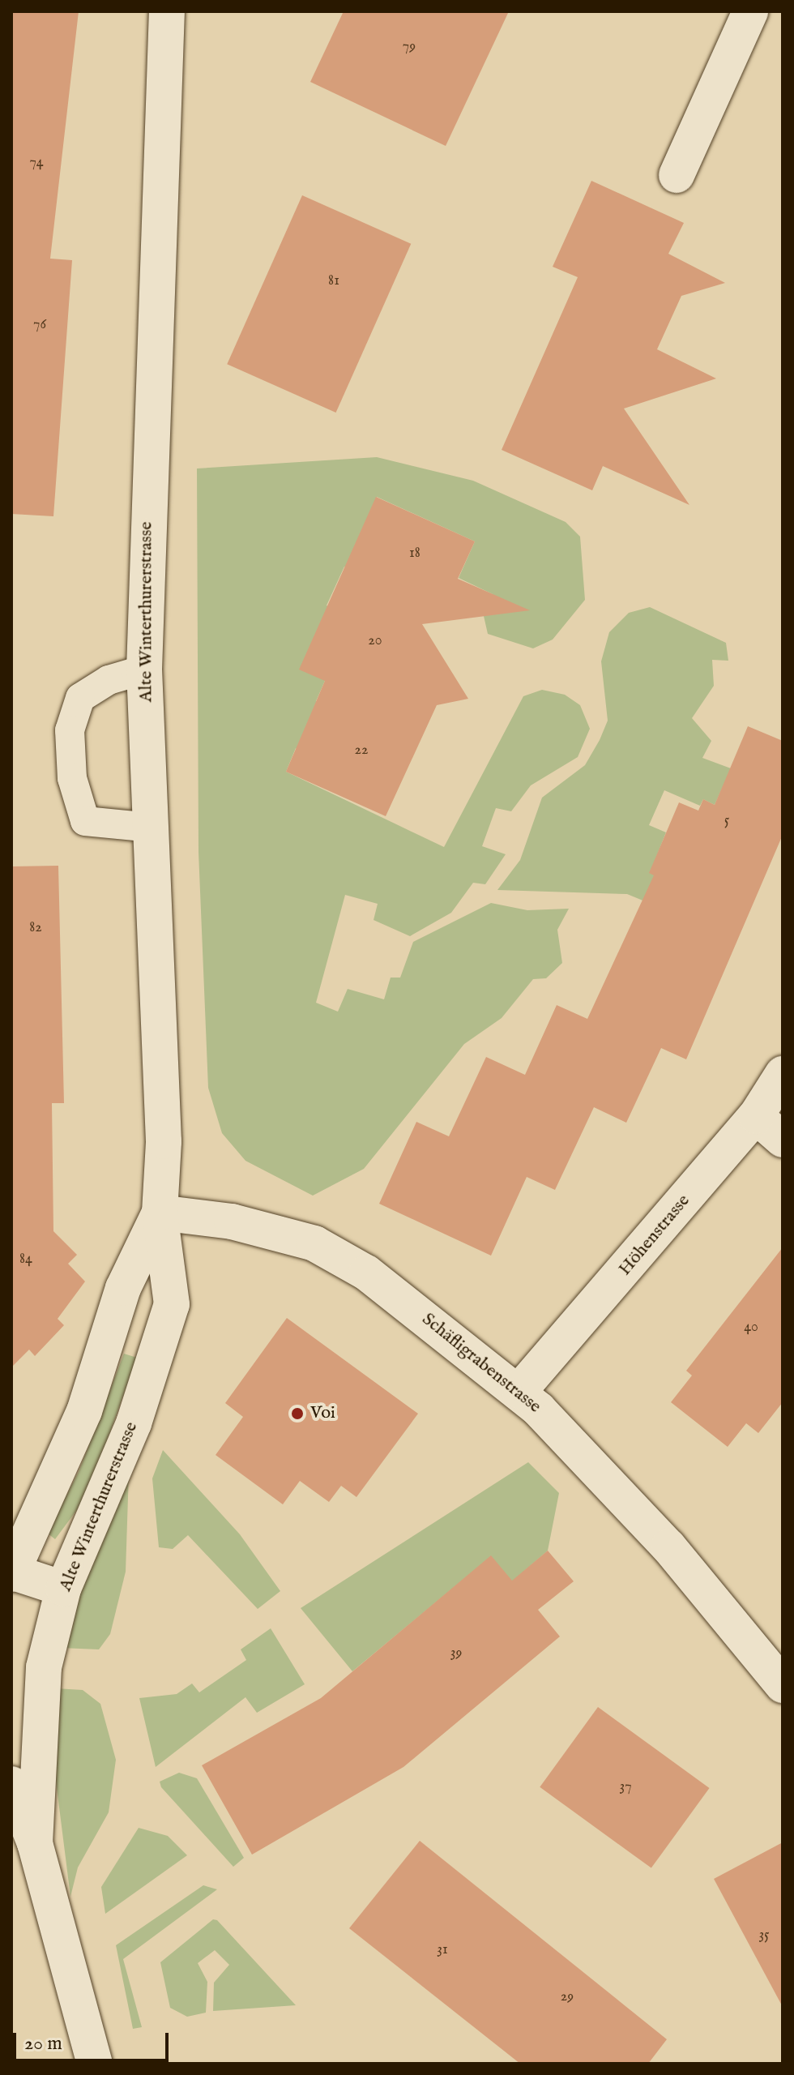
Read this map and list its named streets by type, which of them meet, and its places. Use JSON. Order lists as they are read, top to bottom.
{
  "streets": {
    "main road": ["Alte Winterthurerstrasse", "Höhenstrasse", "Schäfligrabenstrasse"]
  },
  "crossings": [
    ["Alte Winterthurerstrasse", "Schäfligrabenstrasse"],
    ["Höhenstrasse", "Schäfligrabenstrasse"]
  ],
  "places": ["Voi"],
  "house_numbers": [
    "79",
    "74",
    "81",
    "76",
    "18",
    "20",
    "22",
    "5",
    "82",
    "84",
    "40",
    "39",
    "37",
    "35",
    "31",
    "29"
  ],
  "scale_bar": "20 m"
}
